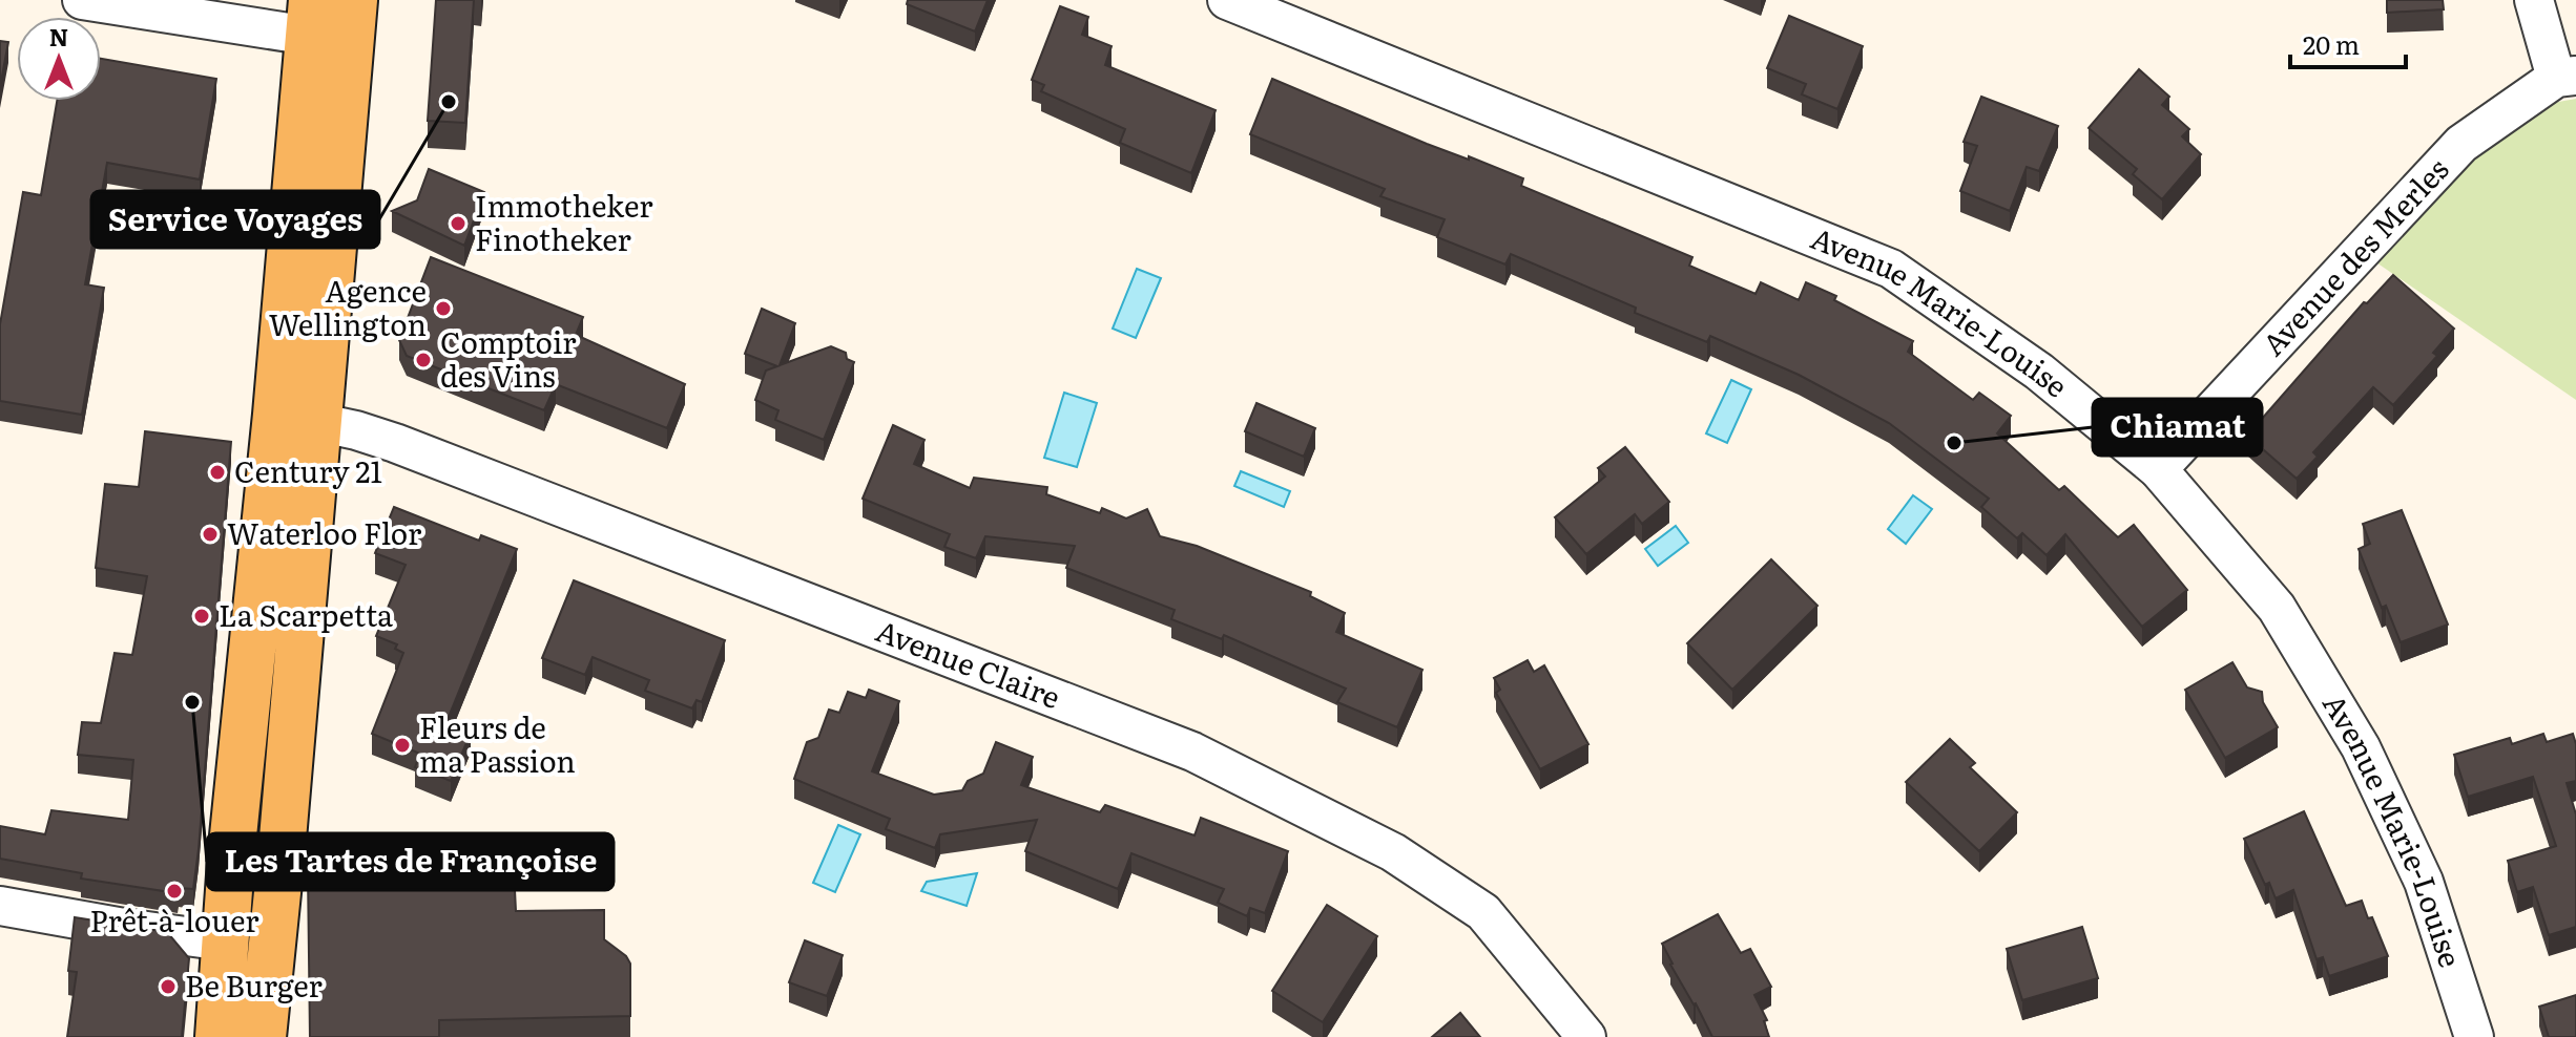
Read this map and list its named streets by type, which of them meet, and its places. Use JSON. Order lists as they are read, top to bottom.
{
  "streets": {
    "street": ["Avenue des Merles", "Avenue Marie-Louise", "Avenue Claire"]
  },
  "crossings": [
    ["Avenue des Merles", "Avenue Marie-Louise"]
  ],
  "places": [
    "Service Voyages",
    "Immotheker Finotheker",
    "Agence Wellington",
    "Comptoir des Vins",
    "Chiamat",
    "Century 21",
    "Waterloo Flor",
    "La Scarpetta",
    "Les Tartes de Françoise",
    "Fleurs de ma Passion",
    "Prêt-à-louer",
    "Be Burger"
  ],
  "scale_bar": "20 m",
  "north": "top"
}
